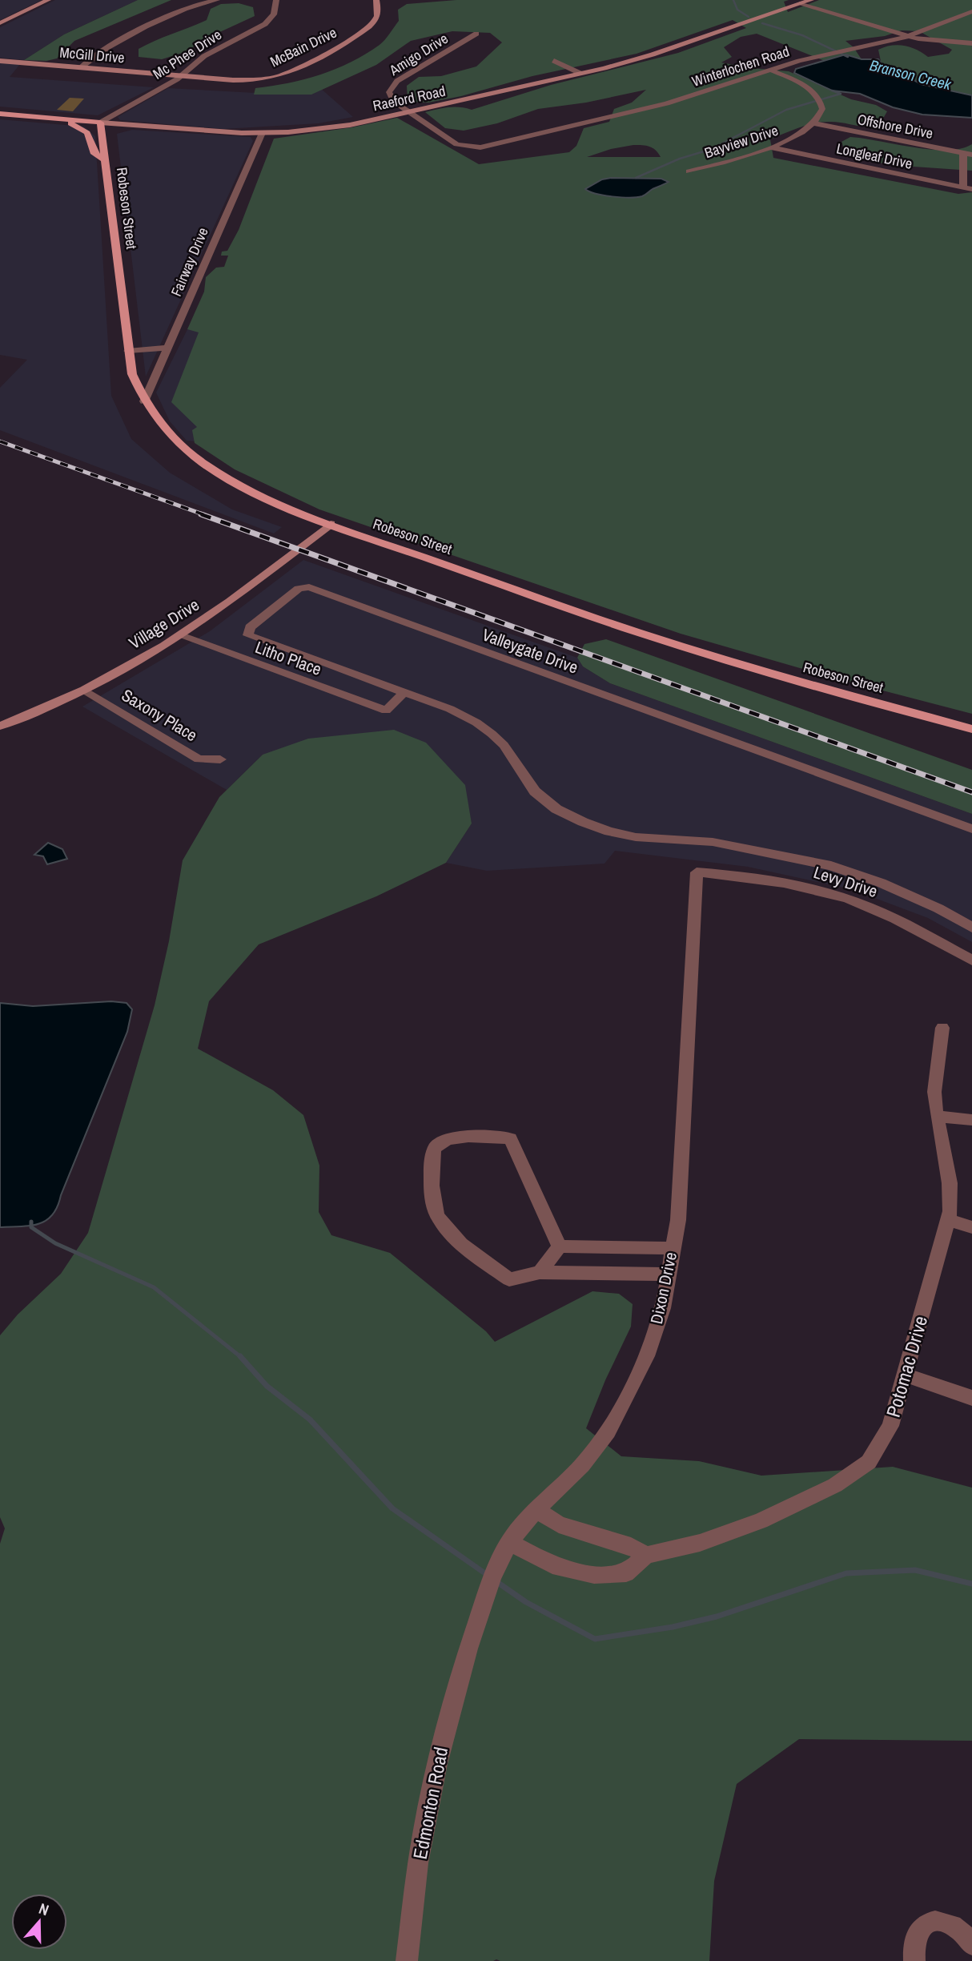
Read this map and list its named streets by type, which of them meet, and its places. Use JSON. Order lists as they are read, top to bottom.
{
  "streets": {
    "main road": [
      "McBain Drive",
      "McGill Drive",
      "Raeford Road",
      "Robeson Street",
      "Village Drive"
    ],
    "street": [
      "Mc Phee Drive",
      "Amigo Drive",
      "Winterlochen Road",
      "Offshore Drive",
      "Bayview Drive",
      "Longleaf Drive",
      "Fairway Drive",
      "Valleygate Drive",
      "Litho Place",
      "Saxony Place",
      "Levy Drive",
      "Dixon Drive",
      "Potomac Drive",
      "Edmonton Road"
    ]
  },
  "crossings": [
    ["McBain Drive", "Mc Phee Drive"],
    ["McBain Drive", "McGill Drive"],
    ["Mc Phee Drive", "McGill Drive"],
    ["Mc Phee Drive", "Raeford Road"],
    ["Mc Phee Drive", "Robeson Street"],
    ["Amigo Drive", "Winterlochen Road"],
    ["Amigo Drive", "Raeford Road"],
    ["Raeford Road", "Robeson Street"],
    ["Raeford Road", "Fairway Drive"],
    ["Offshore Drive", "Bayview Drive"],
    ["Bayview Drive", "Longleaf Drive"],
    ["Robeson Street", "Fairway Drive"],
    ["Robeson Street", "Village Drive"],
    ["Village Drive", "Litho Place"],
    ["Village Drive", "Saxony Place"],
    ["Valleygate Drive", "Litho Place"],
    ["Levy Drive", "Dixon Drive"],
    ["Dixon Drive", "Potomac Drive"],
    ["Dixon Drive", "Edmonton Road"]
  ],
  "water": ["Branson Creek"],
  "north": "top"
}
